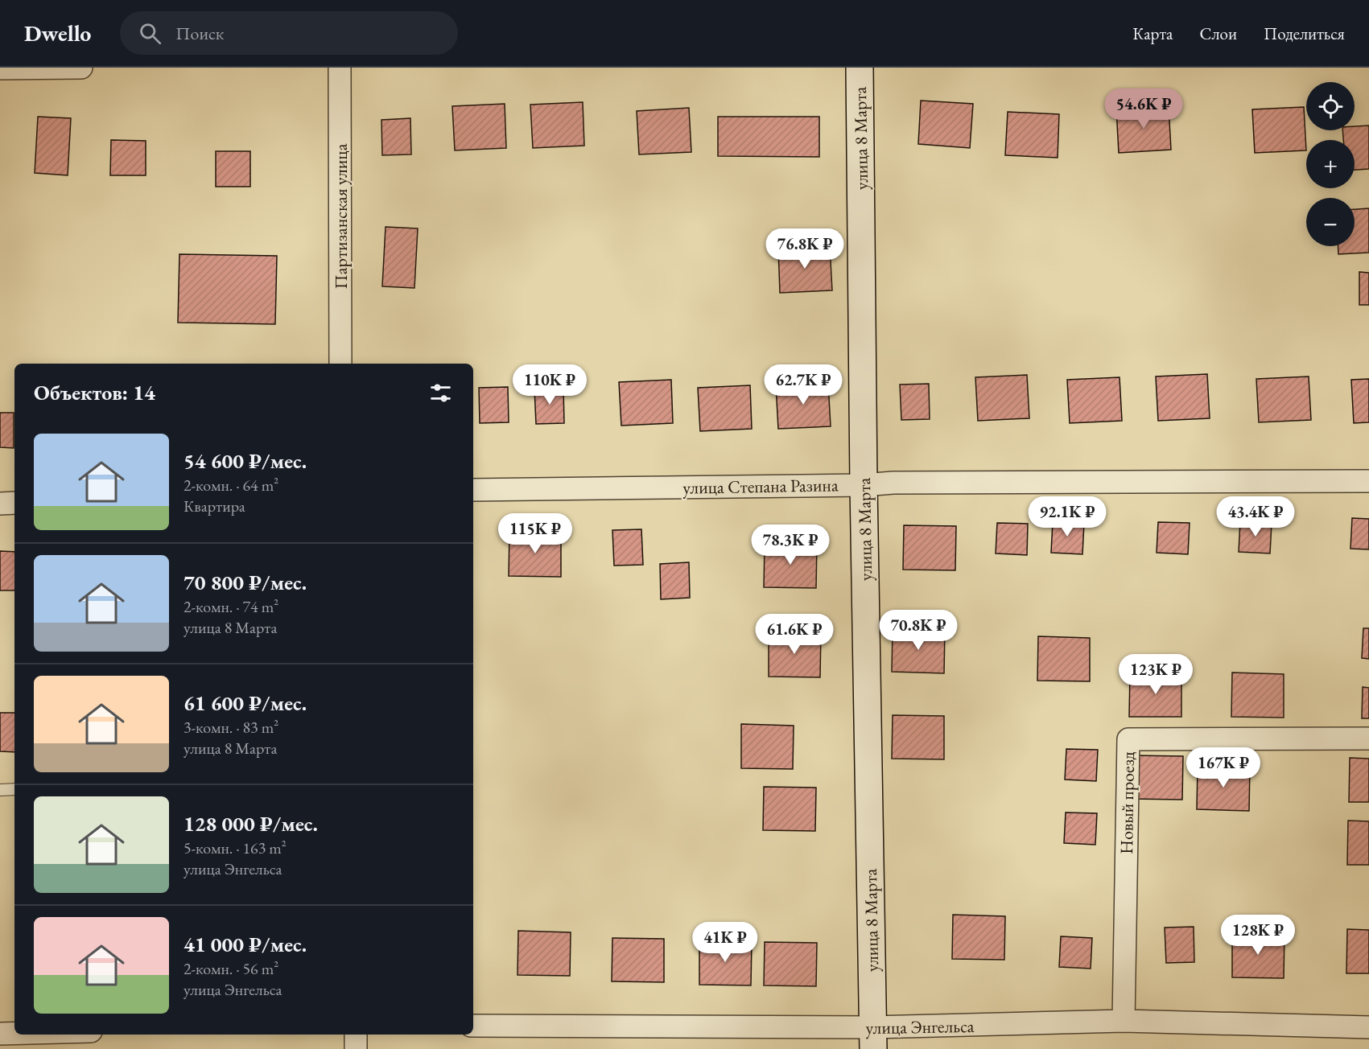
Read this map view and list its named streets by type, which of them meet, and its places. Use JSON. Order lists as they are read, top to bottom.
{
  "streets": {
    "main road": ["улица 8 Марта"],
    "street": [
      "Партизанская улица",
      "улица Степана Разина",
      "Новый проезд",
      "улица Энгельса"
    ]
  },
  "crossings": [
    ["улица 8 Марта", "улица Степана Разина"],
    ["улица 8 Марта", "улица Энгельса"],
    ["Новый проезд", "улица Энгельса"]
  ],
  "page": {
    "header": "Dwello",
    "search": "Поиск",
    "nav": ["Карта", "Слои", "Поделиться"],
    "map_buttons": ["+", "−"],
    "price": [
      "54.6K ₽",
      "76.8K ₽",
      "110K ₽",
      "62.7K ₽",
      "92.1K ₽",
      "43.4K ₽",
      "115K ₽",
      "78.3K ₽",
      "70.8K ₽",
      "61.6K ₽",
      "123K ₽",
      "167K ₽",
      "128K ₽",
      "41K ₽"
    ],
    "heading": "Объектов: 14",
    "list": [
      {
        "name": "54 600 ₽/мес.",
        "note": "2-комн. · 64 m² · Квартира"
      },
      {
        "name": "70 800 ₽/мес.",
        "note": "2-комн. · 74 m² · улица 8 Марта"
      },
      {
        "name": "61 600 ₽/мес.",
        "note": "3-комн. · 83 m² · улица 8 Марта"
      },
      {
        "name": "128 000 ₽/мес.",
        "note": "5-комн. · 163 m² · улица Энгельса"
      },
      {
        "name": "41 000 ₽/мес.",
        "note": "2-комн. · 56 m² · улица Энгельса"
      }
    ]
  }
}
